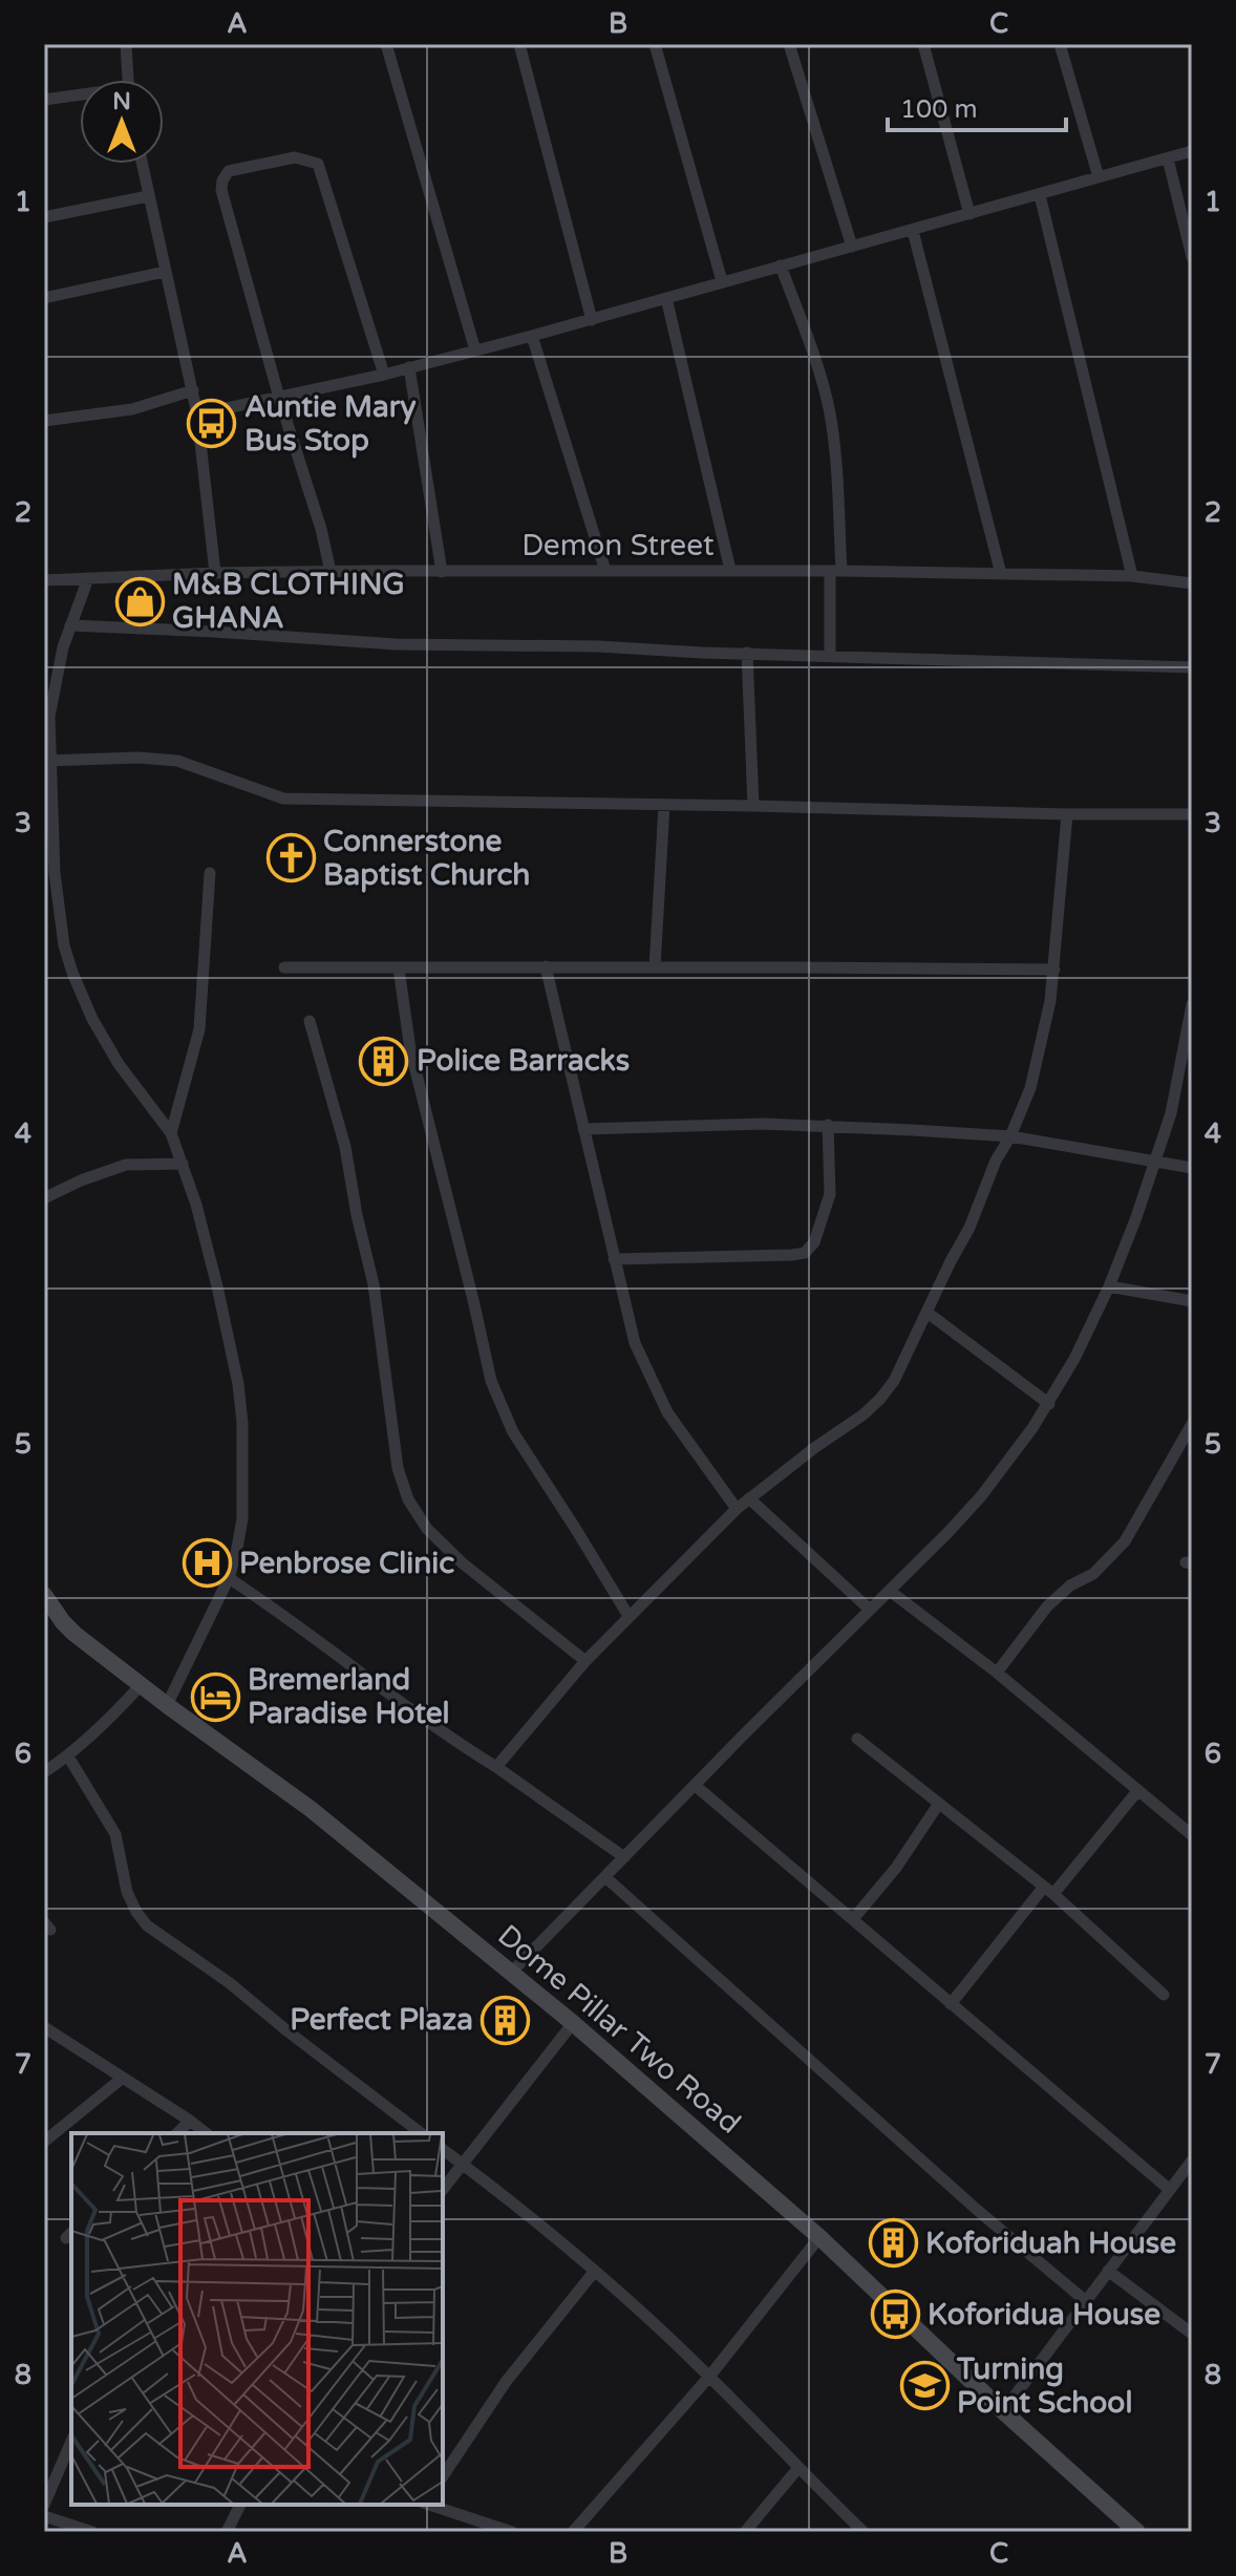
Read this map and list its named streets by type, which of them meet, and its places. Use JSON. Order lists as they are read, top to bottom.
{
  "streets": {
    "street": ["Demon Street", "Dome Pillar Two Road"]
  },
  "places": {
    "bus stop": ["Auntie Mary Bus Stop", "Koforidua House"],
    "shop": ["M&B CLOTHING GHANA"],
    "church": ["Connerstone Baptist Church"],
    "building": ["Police Barracks", "Perfect Plaza", "Koforiduah House"],
    "hospital": ["Penbrose Clinic"],
    "hotel": ["Bremerland Paradise Hotel"],
    "school or university": ["Turning Point School"]
  },
  "scale_bar": "100 m",
  "north": "top",
  "grid": {
    "columns": ["A", "B", "C"],
    "rows": [
      "1",
      "2",
      "3",
      "4",
      "5",
      "6",
      "7",
      "8"
    ]
  }
}
